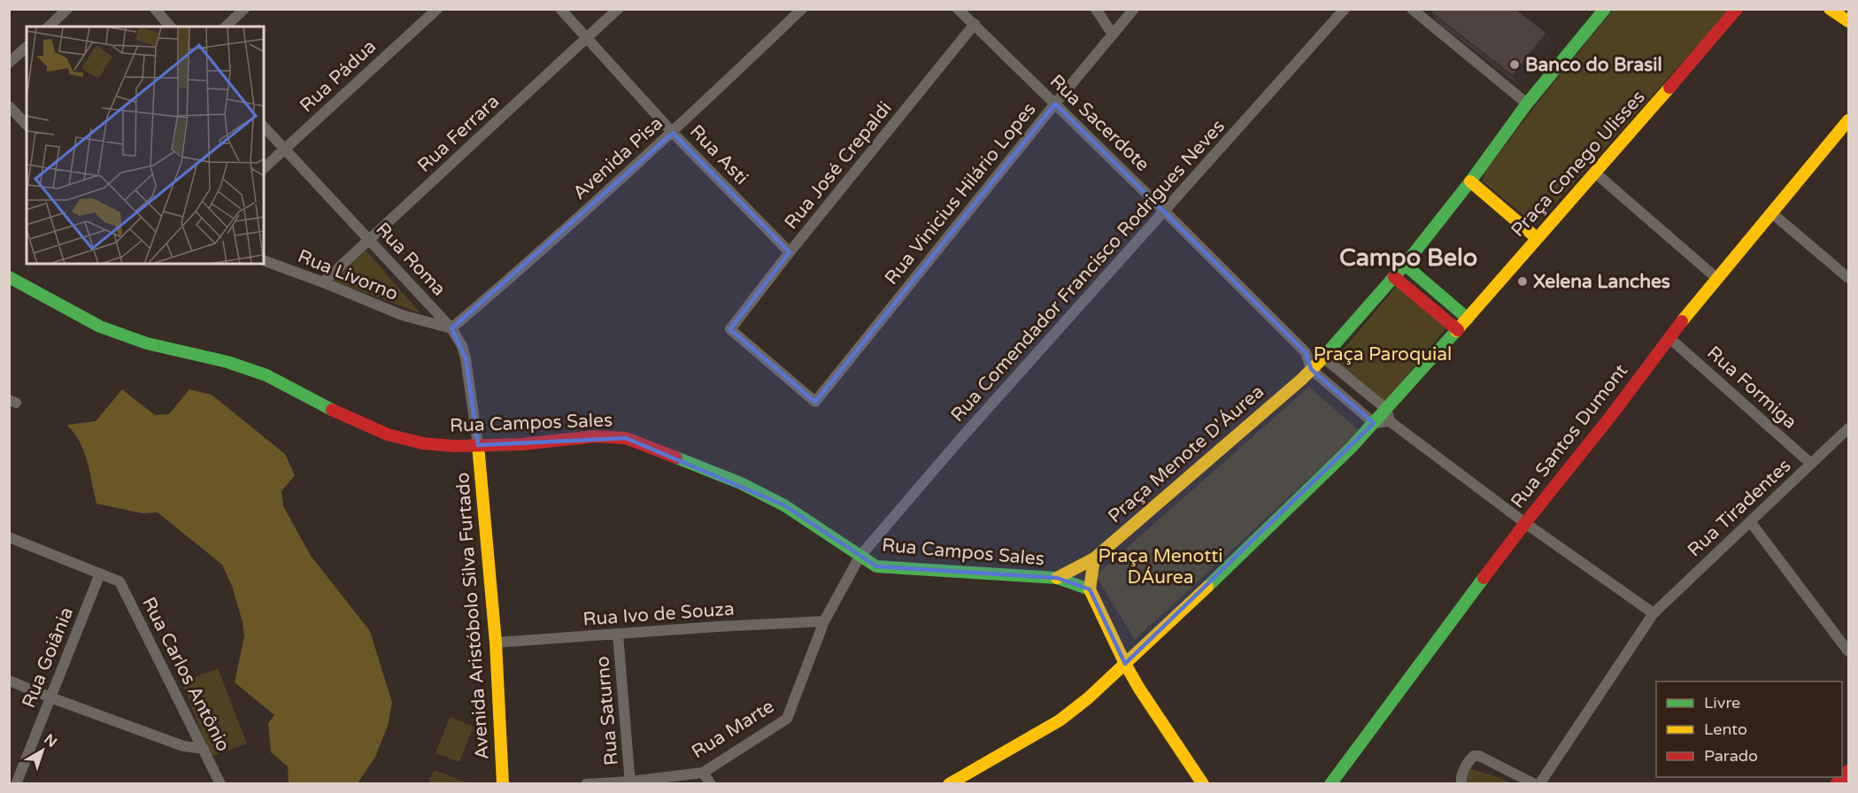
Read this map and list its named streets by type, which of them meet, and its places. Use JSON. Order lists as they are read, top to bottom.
{
  "streets": {
    "street": [
      "Rua Pádua",
      "Rua Sacerdote",
      "Rua Ferrara",
      "Rua Asti",
      "Avenida Pisa",
      "Praça Conego Ulisses",
      "Rua José Crepaldi",
      "Rua Vinicius Hilário Lopes",
      "Rua Roma",
      "Rua Comendador Francisco Rodrigues Neves",
      "Rua Livorno",
      "Rua Formiga",
      "Rua Campos Sales",
      "Rua Santos Dumont",
      "Praça Menote D'Áurea",
      "Rua Tiradentes",
      "Rua Ivo de Souza",
      "Avenida Aristóbolo Silva Furtado",
      "Rua Goiânia",
      "Rua Carlos Antônio",
      "Rua Saturno",
      "Rua Marte"
    ]
  },
  "crossings": [
    ["Rua Pádua", "Rua Roma"],
    ["Rua Sacerdote", "Rua José Crepaldi"],
    ["Rua Sacerdote", "Rua Vinicius Hilário Lopes"],
    ["Rua Sacerdote", "Rua Comendador Francisco Rodrigues Neves"],
    ["Rua Sacerdote", "Praça Menote D'Áurea"],
    ["Rua Ferrara", "Rua Asti"],
    ["Rua Ferrara", "Rua Roma"],
    ["Rua Ferrara", "Rua Livorno"],
    ["Rua Asti", "Avenida Pisa"],
    ["Rua Asti", "Rua José Crepaldi"],
    ["Avenida Pisa", "Rua Roma"],
    ["Avenida Pisa", "Rua Livorno"],
    ["Rua José Crepaldi", "Rua Vinicius Hilário Lopes"],
    ["Rua Roma", "Rua Livorno"],
    ["Rua Roma", "Rua Campos Sales"],
    ["Rua Roma", "Avenida Aristóbolo Silva Furtado"],
    ["Rua Comendador Francisco Rodrigues Neves", "Rua Campos Sales"],
    ["Rua Comendador Francisco Rodrigues Neves", "Rua Marte"],
    ["Rua Formiga", "Rua Santos Dumont"],
    ["Rua Formiga", "Rua Tiradentes"],
    ["Rua Campos Sales", "Praça Menote D'Áurea"],
    ["Rua Campos Sales", "Avenida Aristóbolo Silva Furtado"],
    ["Rua Campos Sales", "Rua Marte"],
    ["Rua Ivo de Souza", "Avenida Aristóbolo Silva Furtado"],
    ["Rua Ivo de Souza", "Rua Saturno"],
    ["Rua Ivo de Souza", "Rua Marte"],
    ["Rua Goiânia", "Rua Carlos Antônio"],
    ["Rua Saturno", "Rua Marte"]
  ],
  "districts": ["Campo Belo"],
  "parks": ["Praça Paroquial", "Praça Menotti DÁurea"],
  "places": ["Banco do Brasil", "Xelena Lanches"],
  "legend": ["Livre", "Lento", "Parado"],
  "north": "top right"
}
